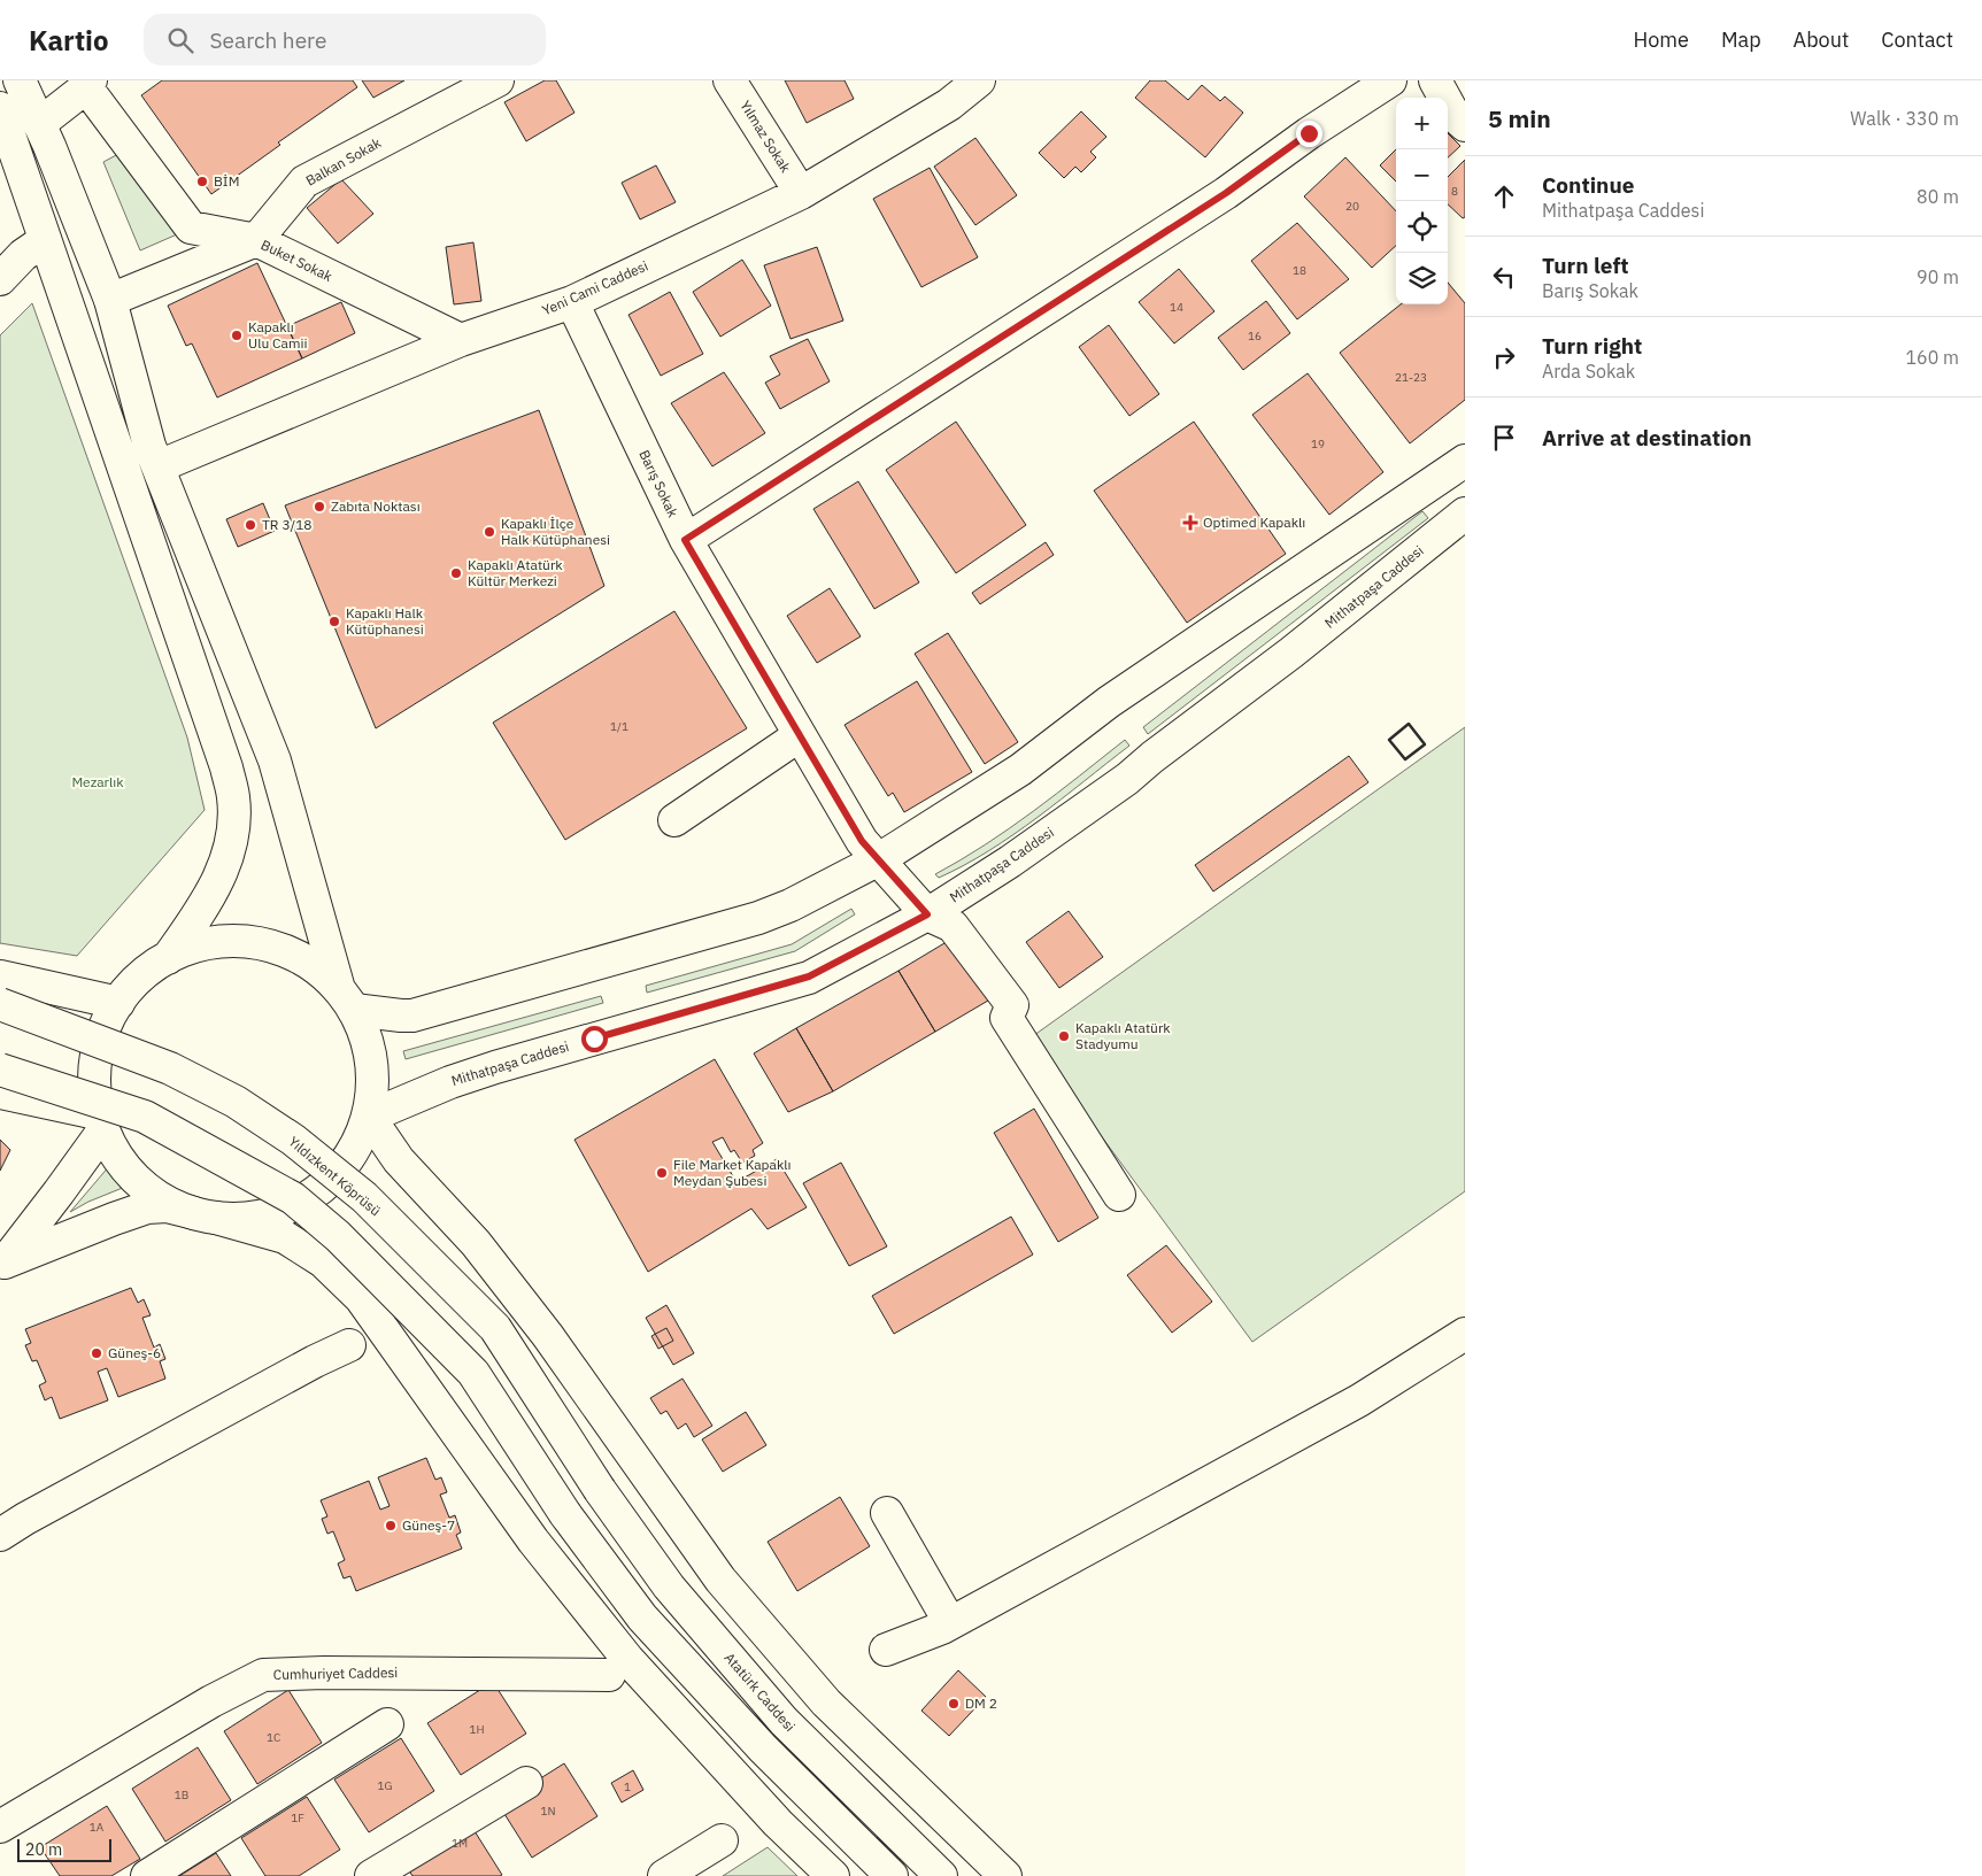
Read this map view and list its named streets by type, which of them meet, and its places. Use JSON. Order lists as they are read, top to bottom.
{
  "streets": {
    "main road": [
      "Yılmaz Sokak",
      "Balkan Sokak",
      "Buket Sokak",
      "Yeni Cami Caddesi",
      "Barış Sokak",
      "Mithatpaşa Caddesi",
      "Yıldızkent Köprüsü",
      "Cumhuriyet Caddesi",
      "Atatürk Caddesi"
    ]
  },
  "crossings": [
    ["Yılmaz Sokak", "Yeni Cami Caddesi"],
    ["Balkan Sokak", "Buket Sokak"],
    ["Buket Sokak", "Yeni Cami Caddesi"],
    ["Yeni Cami Caddesi", "Barış Sokak"],
    ["Barış Sokak", "Mithatpaşa Caddesi"],
    ["Yıldızkent Köprüsü", "Atatürk Caddesi"]
  ],
  "parks": ["Mezarlık"],
  "places": {
    "other": [
      "BİM",
      "Kapaklı Ulu Camii",
      "Zabıta Noktası",
      "TR 3/18",
      "Kapaklı İlçe Halk Kütüphanesi",
      "Kapaklı Atatürk Kültür Merkezi",
      "Kapaklı Halk Kütüphanesi",
      "Kapaklı Atatürk Stadyumu",
      "File Market Kapaklı Meydan Şubesi",
      "Güneş-6",
      "Güneş-7",
      "DM 2"
    ],
    "health": ["Optimed Kapaklı"]
  },
  "house_numbers": [
    "8",
    "20",
    "18",
    "14",
    "16",
    "21-23",
    "19",
    "1/1",
    "1H",
    "1C",
    "1G",
    "1",
    "1B",
    "1N",
    "1F",
    "1A",
    "1M"
  ],
  "scale_bar": "20 m",
  "page": {
    "header": "Kartio",
    "search": "Search here",
    "nav": [
      "Home",
      "Map",
      "About",
      "Contact"
    ],
    "heading": ["5 min", "Walk · 330 m"],
    "map_buttons": ["+", "−"],
    "list": [
      ["Continue", "Mithatpaşa Caddesi", "80 m"],
      ["Turn left", "Barış Sokak", "90 m"],
      ["Turn right", "Arda Sokak", "160 m"],
      "Arrive at destination"
    ],
    "scale": "20 m"
  }
}
